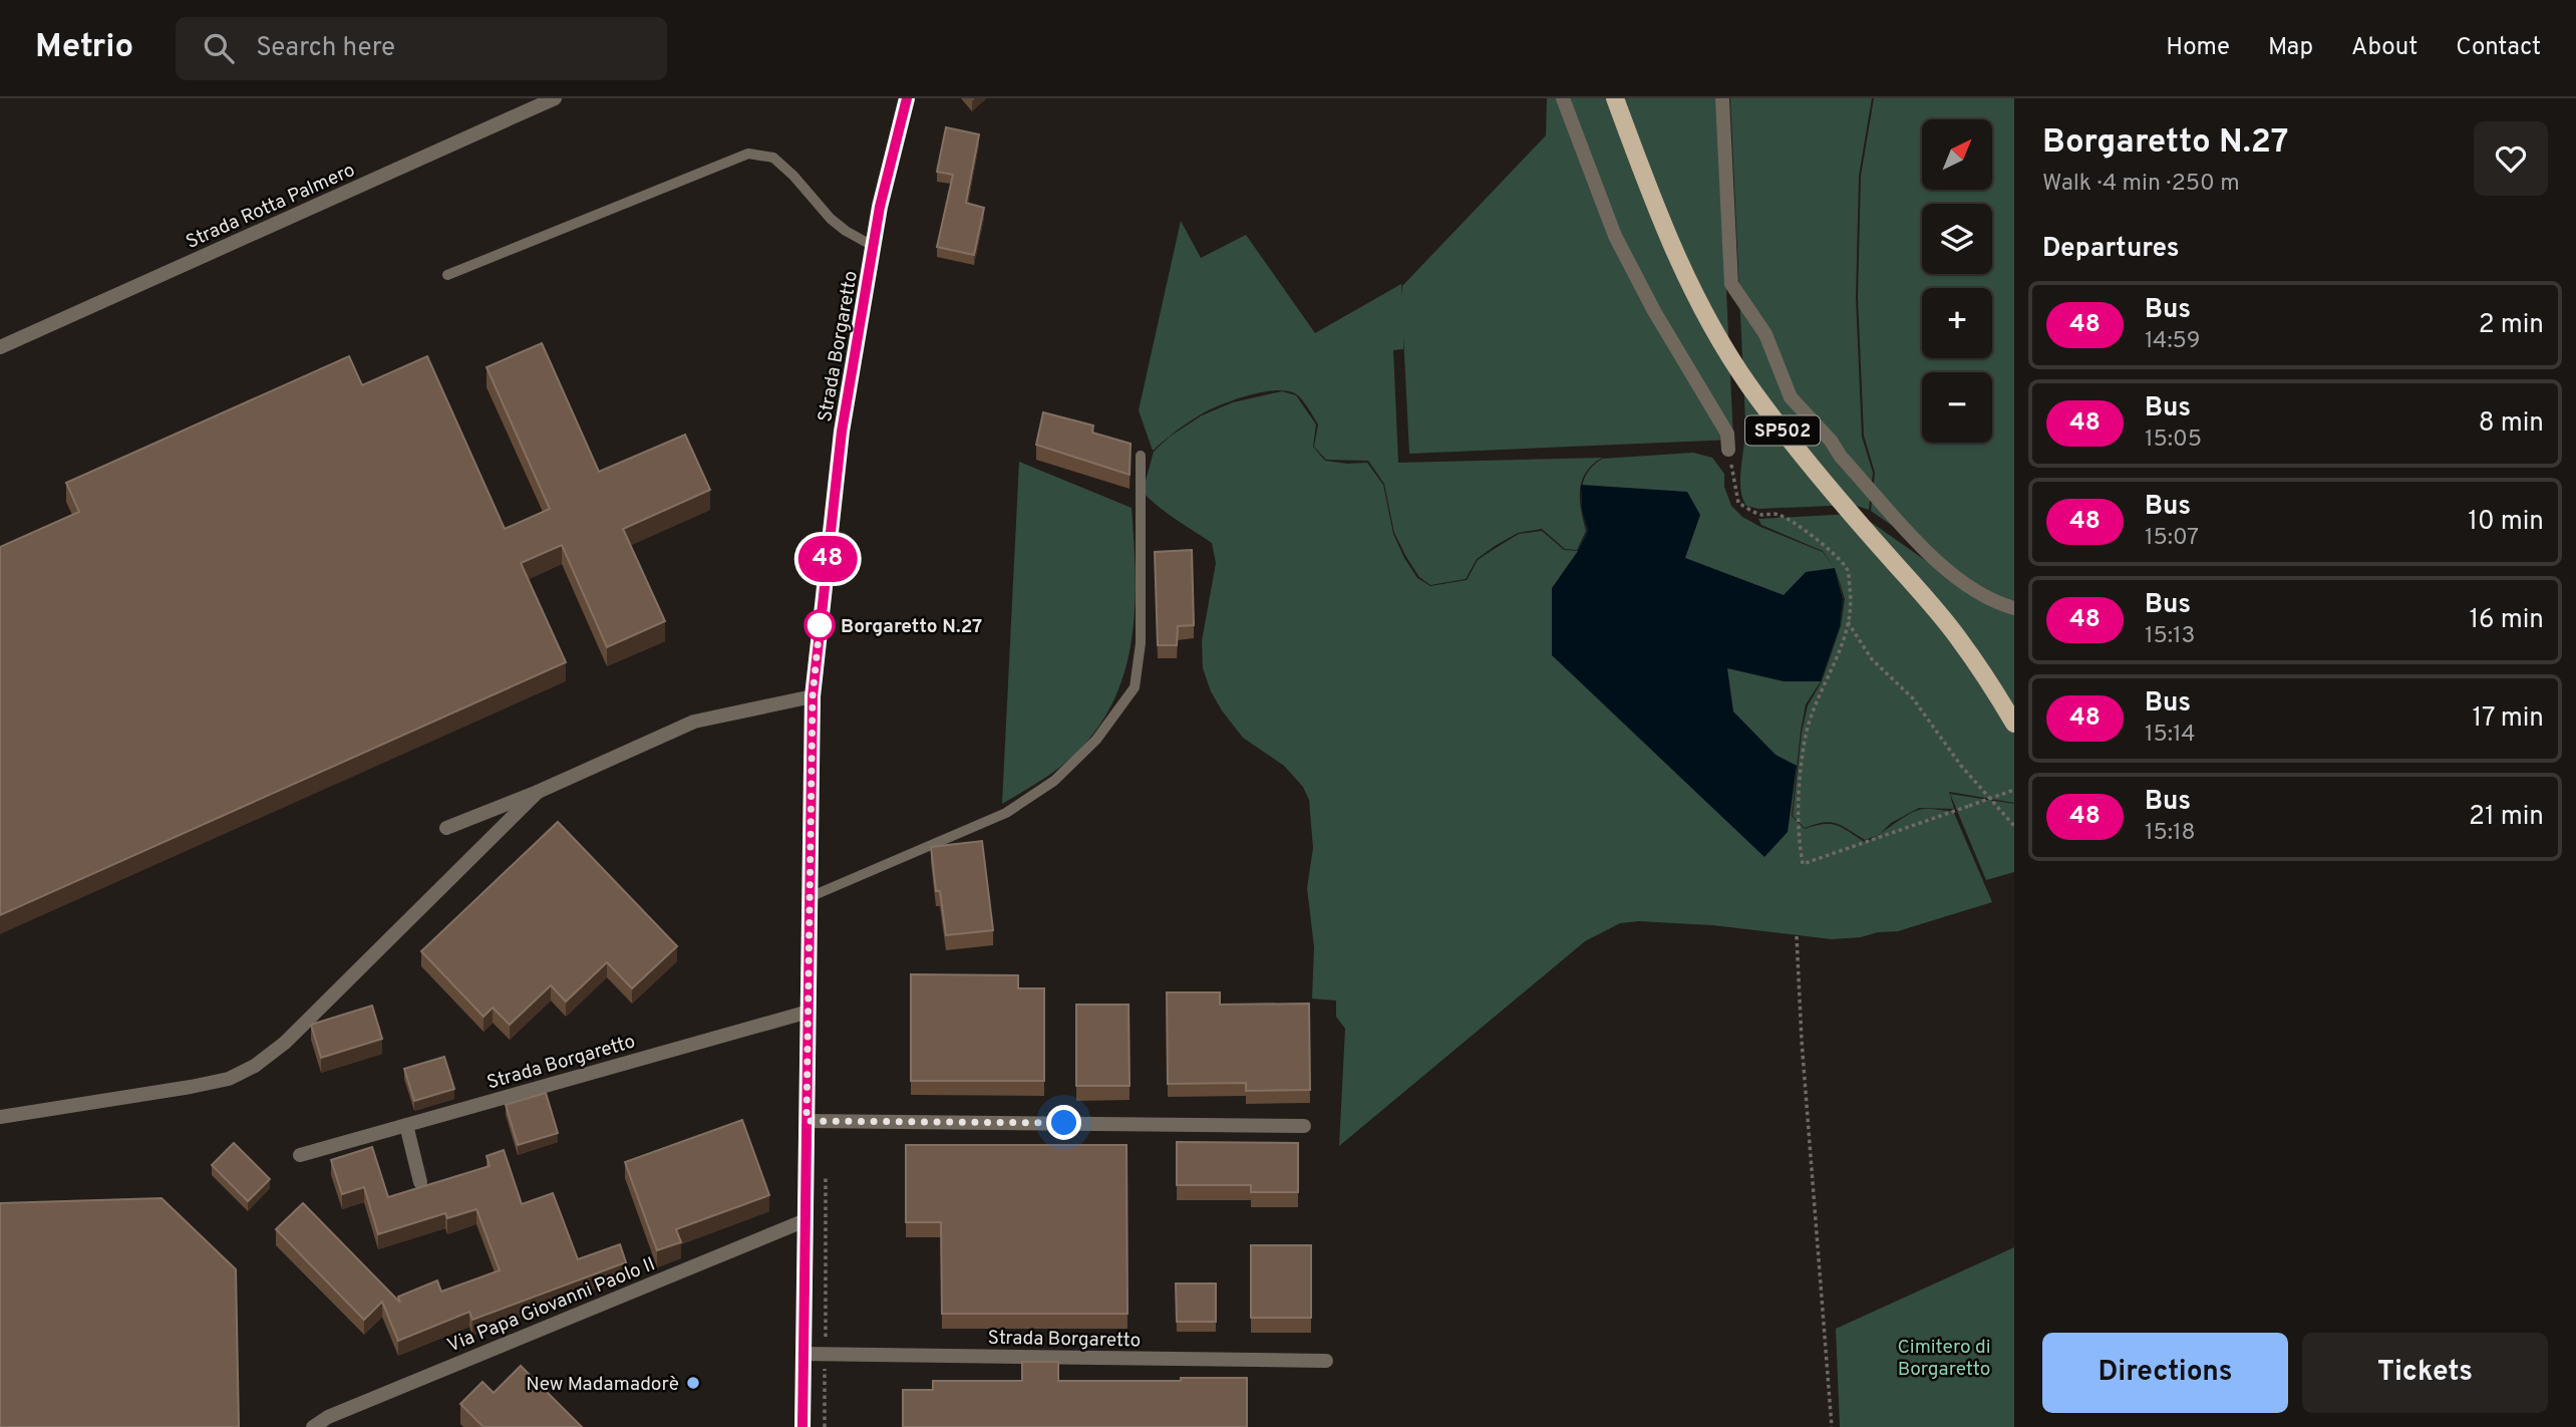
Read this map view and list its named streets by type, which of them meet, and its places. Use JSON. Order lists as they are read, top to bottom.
{
  "streets": {
    "main road": ["SP502"],
    "street": ["Strada Rotta Palmero", "Strada Borgaretto", "Via Papa Giovanni Paolo II"]
  },
  "crossings": [
    ["Strada Borgaretto", "Via Papa Giovanni Paolo II"]
  ],
  "parks": ["Cimitero di Borgaretto"],
  "places": ["Borgaretto N.27", "New Madamadorè"],
  "lines": ["bus line 48"],
  "north": "top right",
  "page": {
    "header": "Metrio",
    "search": "Search here",
    "nav": [
      "Home",
      "Map",
      "About",
      "Contact"
    ],
    "on_map": "48",
    "heading": [
      ["Borgaretto N.27", "Walk · 4 min · 250 m"],
      "Departures"
    ],
    "map_buttons": ["+", "−"],
    "list": [
      {
        "mark": "48",
        "name": "Bus",
        "note": "14:59",
        "value": "2 min"
      },
      {
        "mark": "48",
        "name": "Bus",
        "note": "15:05",
        "value": "8 min"
      },
      {
        "mark": "48",
        "name": "Bus",
        "note": "15:07",
        "value": "10 min"
      },
      {
        "mark": "48",
        "name": "Bus",
        "note": "15:13",
        "value": "16 min"
      },
      {
        "mark": "48",
        "name": "Bus",
        "note": "15:14",
        "value": "17 min"
      },
      {
        "mark": "48",
        "name": "Bus",
        "note": "15:18",
        "value": "21 min"
      }
    ],
    "buttons": ["Directions", "Tickets"]
  }
}
